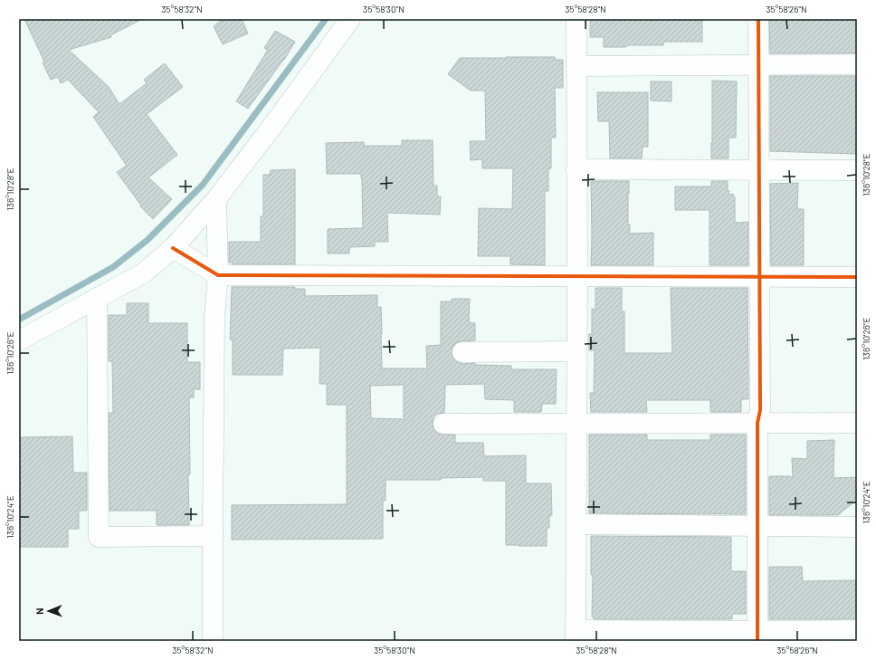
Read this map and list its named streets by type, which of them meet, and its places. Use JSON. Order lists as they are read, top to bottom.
{
  "north": "left",
  "coordinates": [
    "35°58'32\"N",
    "35°58'30\"N",
    "35°58'28\"N",
    "35°58'26\"N",
    "136°10'28\"E",
    "136°10'26\"E",
    "136°10'24\"E"
  ]
}
